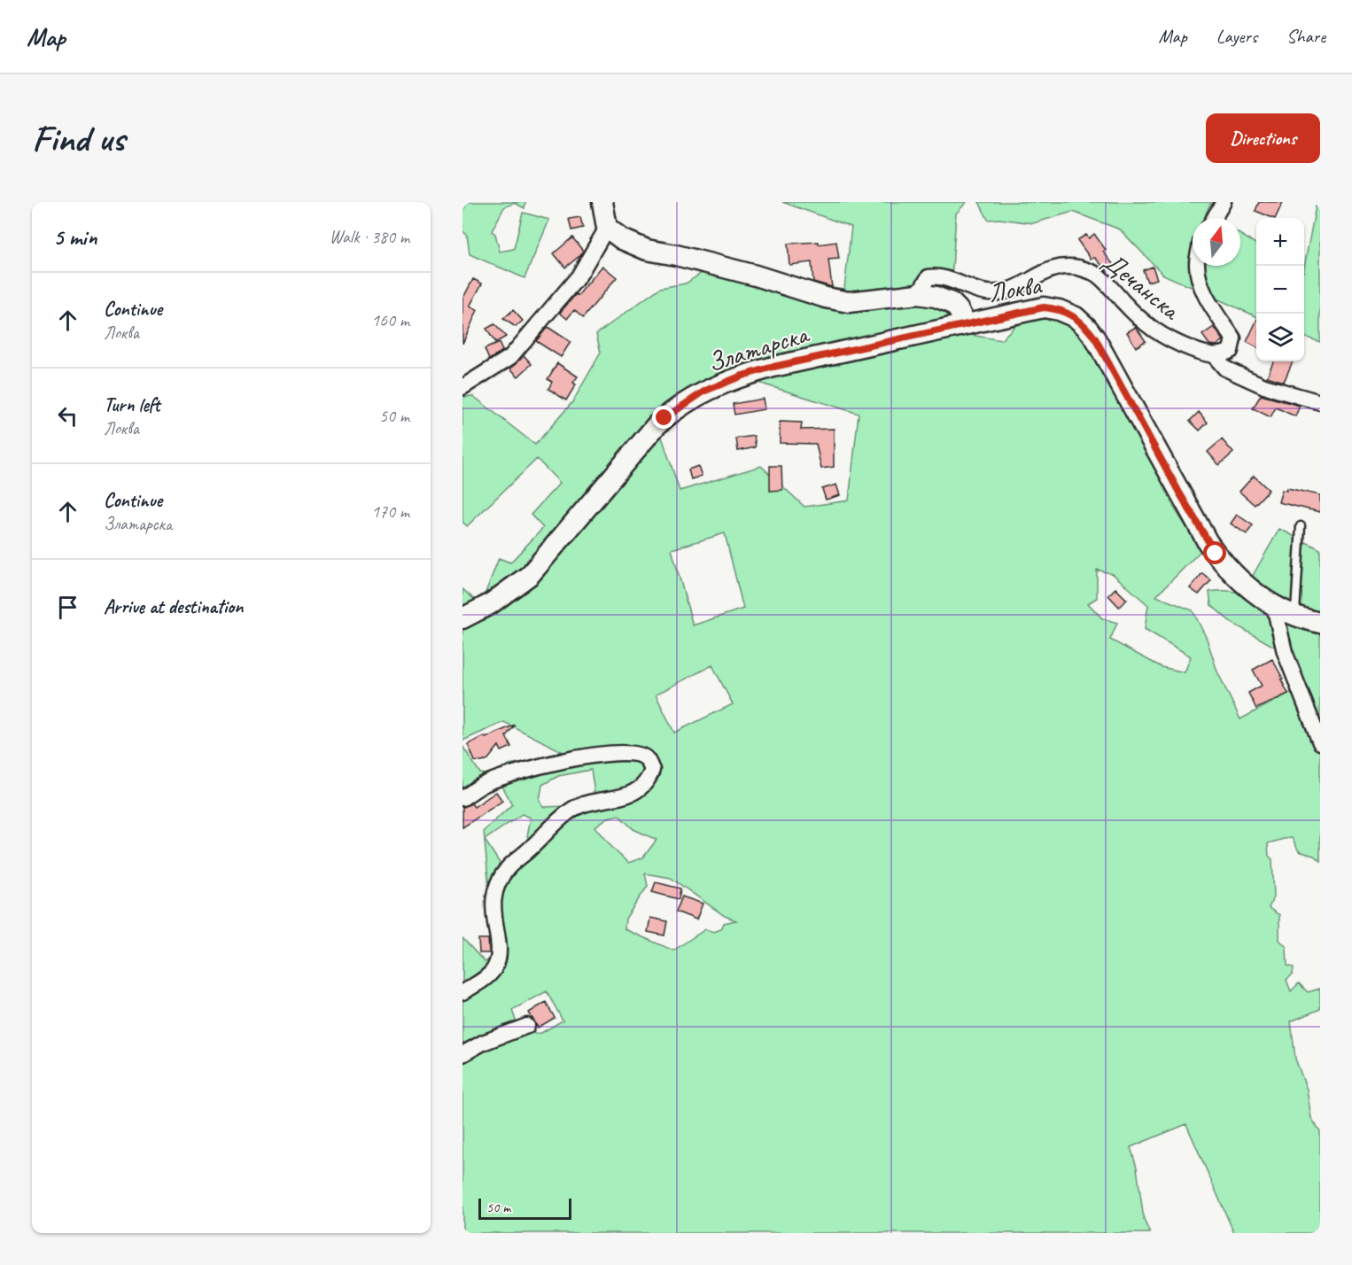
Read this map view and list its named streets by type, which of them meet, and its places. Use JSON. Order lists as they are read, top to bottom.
{
  "streets": {
    "main road": ["Локва", "Златарска"],
    "street": ["Дечанска"]
  },
  "crossings": [
    ["Дечанска", "Локва"],
    ["Локва", "Златарска"]
  ],
  "scale_bar": "50 m",
  "north": "top",
  "page": {
    "header": "Map",
    "nav": ["Map", "Layers", "Share"],
    "buttons": "Directions",
    "title": "Find us",
    "heading": ["5 min", "Walk · 380 m"],
    "map_buttons": ["+", "−"],
    "list": [
      ["Continue", "Локва", "160 m"],
      ["Turn left", "Локва", "50 m"],
      ["Continue", "Златарска", "170 m"],
      "Arrive at destination"
    ],
    "scale": "50 m"
  }
}
